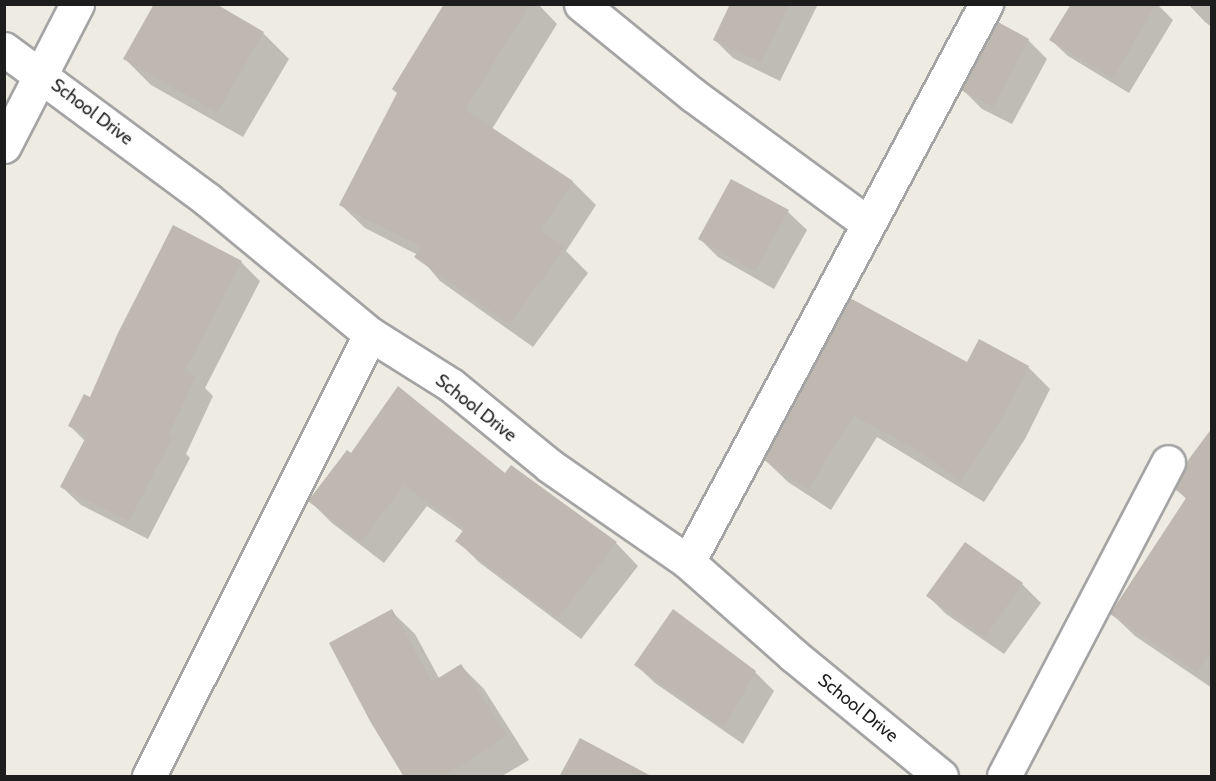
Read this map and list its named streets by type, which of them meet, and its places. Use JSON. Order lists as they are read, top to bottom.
{
  "streets": {
    "street": ["School Drive"]
  }
}
